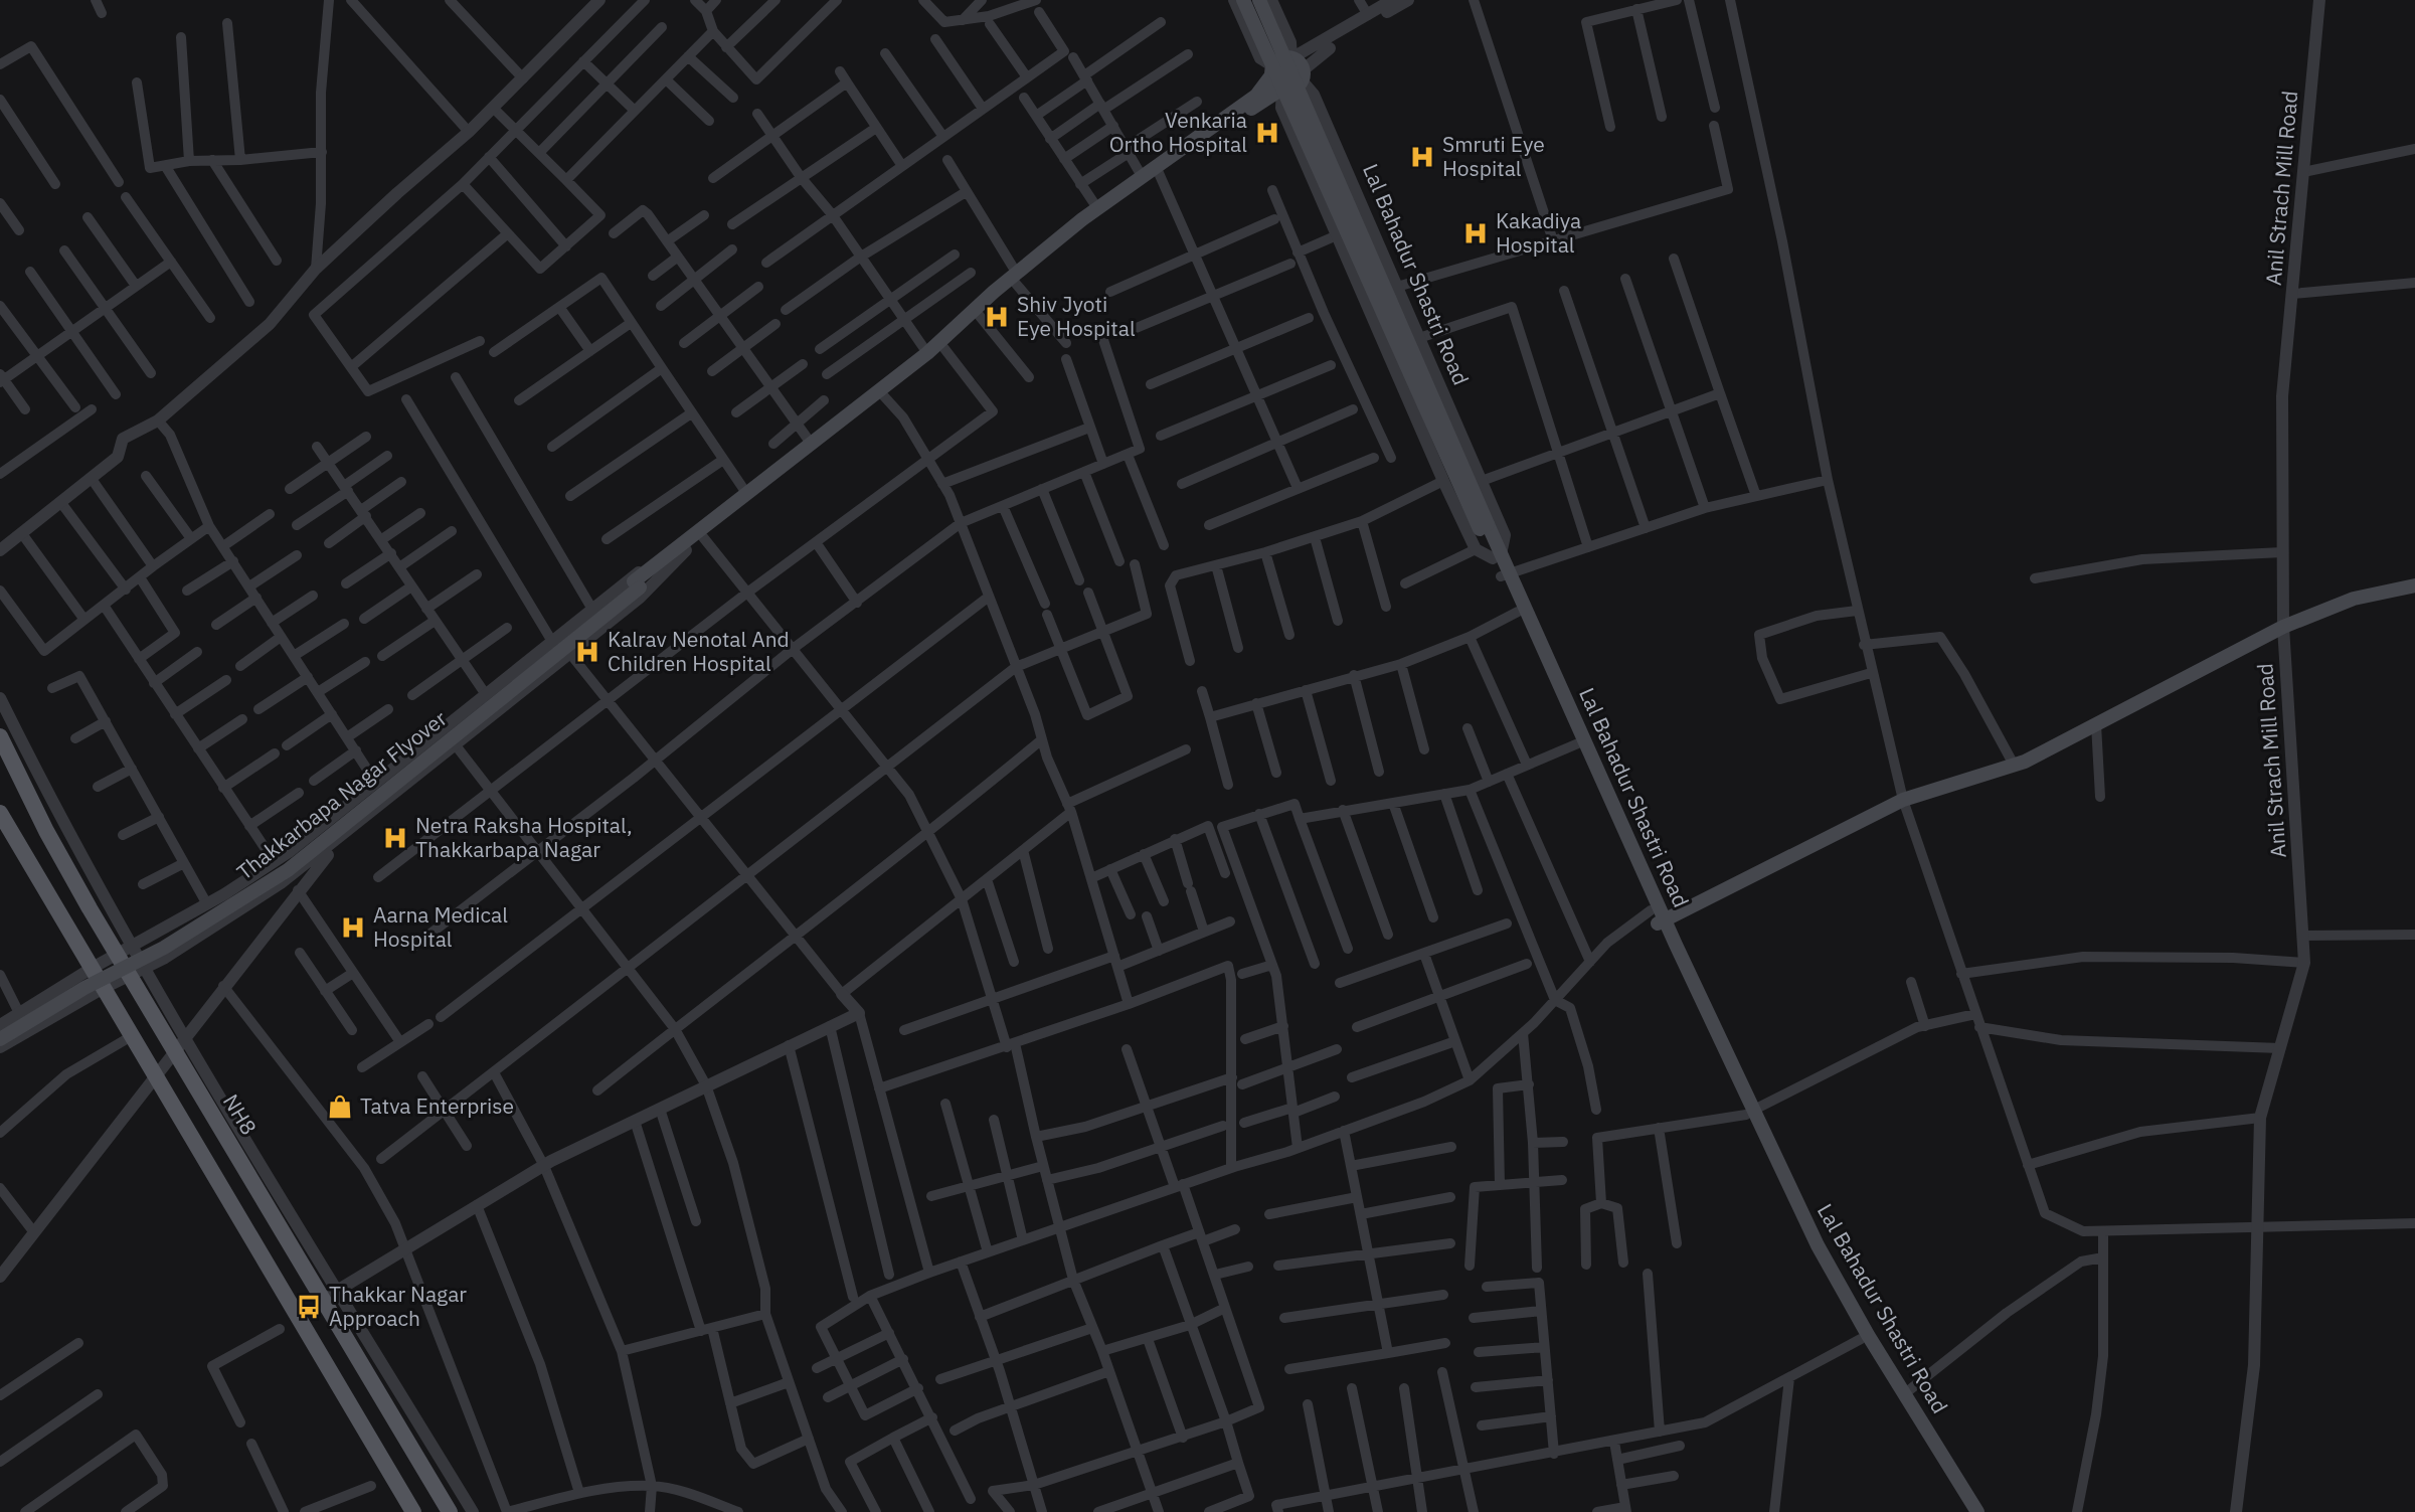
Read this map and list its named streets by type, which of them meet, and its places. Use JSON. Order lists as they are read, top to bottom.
{
  "streets": {
    "main road": ["Lal Bahadur Shastri Road", "Thakkarbapa Nagar Flyover", "NH8"],
    "street": ["Anil Strach Mill Road"]
  },
  "places": {
    "hospital": [
      "Venkaria Ortho Hospital",
      "Smruti Eye Hospital",
      "Kakadiya Hospital",
      "Shiv Jyoti Eye Hospital",
      "Kalrav Nenotal And Children Hospital",
      "Netra Raksha Hospital, Thakkarbapa Nagar",
      "Aarna Medical Hospital"
    ],
    "shop": ["Tatva Enterprise"],
    "bus stop": ["Thakkar Nagar Approach"]
  }
}
